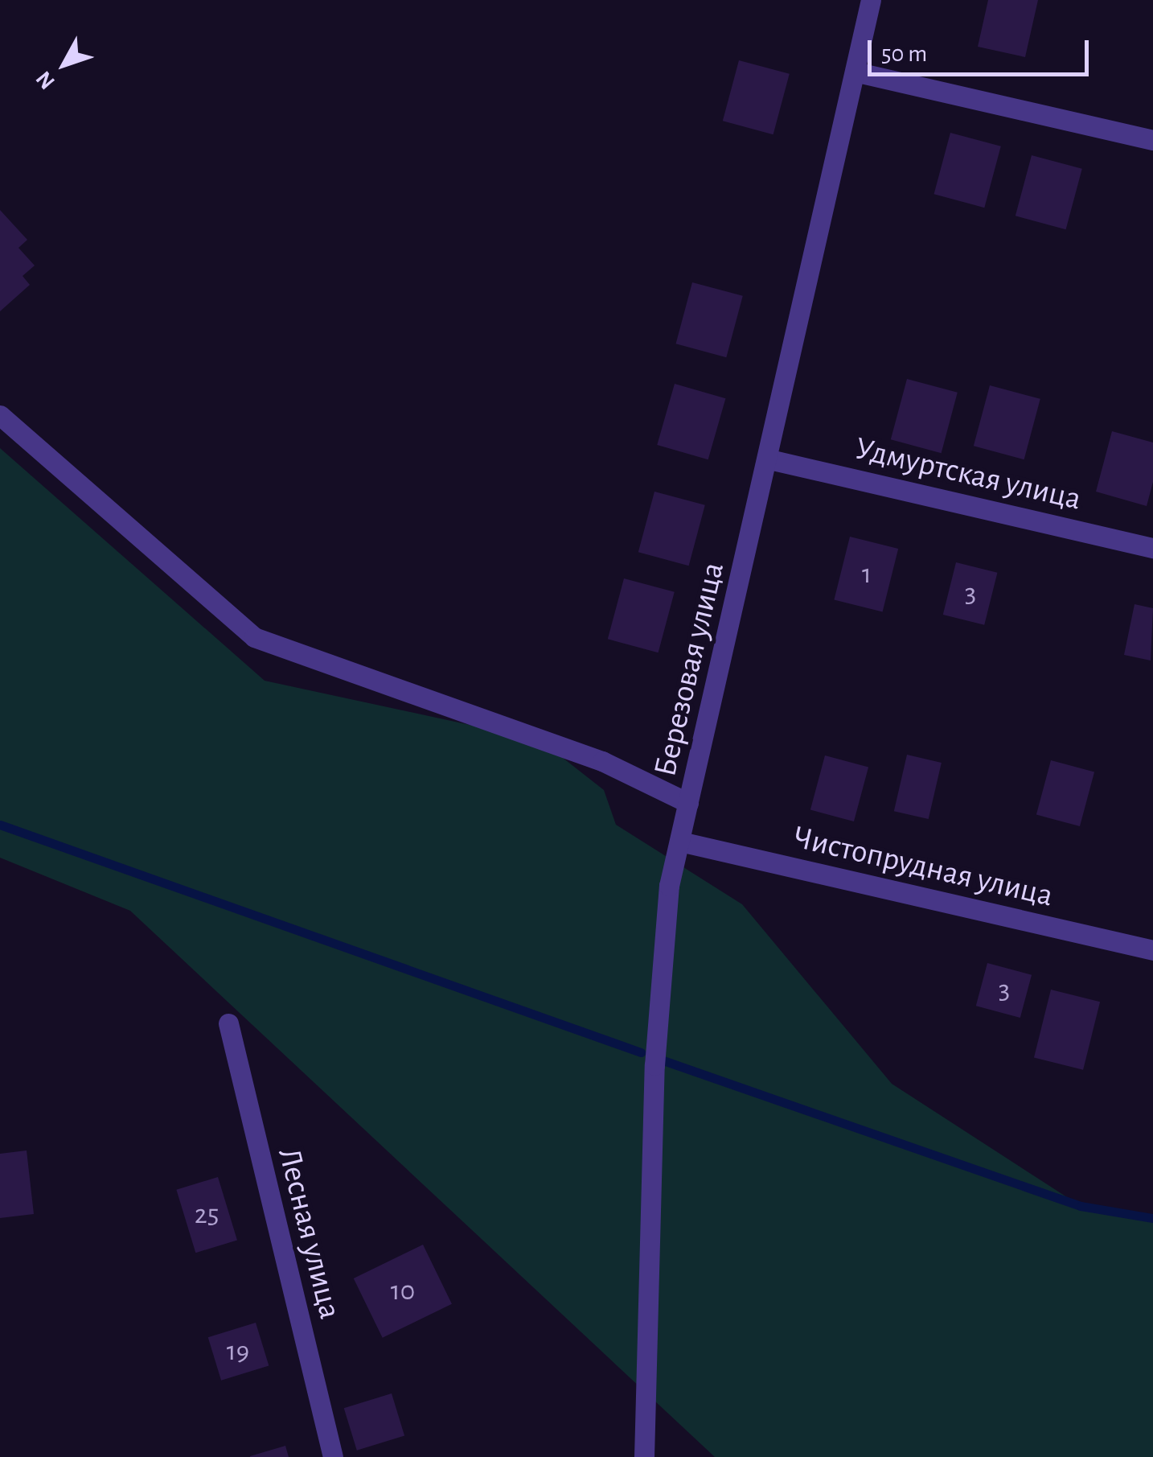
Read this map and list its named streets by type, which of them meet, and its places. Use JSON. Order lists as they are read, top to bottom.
{
  "streets": {
    "street": [
      "Удмуртская улица",
      "Березовая улица",
      "Чистопрудная улица",
      "Лесная улица"
    ]
  },
  "crossings": [
    ["Удмуртская улица", "Березовая улица"]
  ],
  "house_numbers": [
    "1",
    "3",
    "3",
    "25",
    "10",
    "19"
  ],
  "scale_bar": "50 m",
  "north": "bottom left"
}
